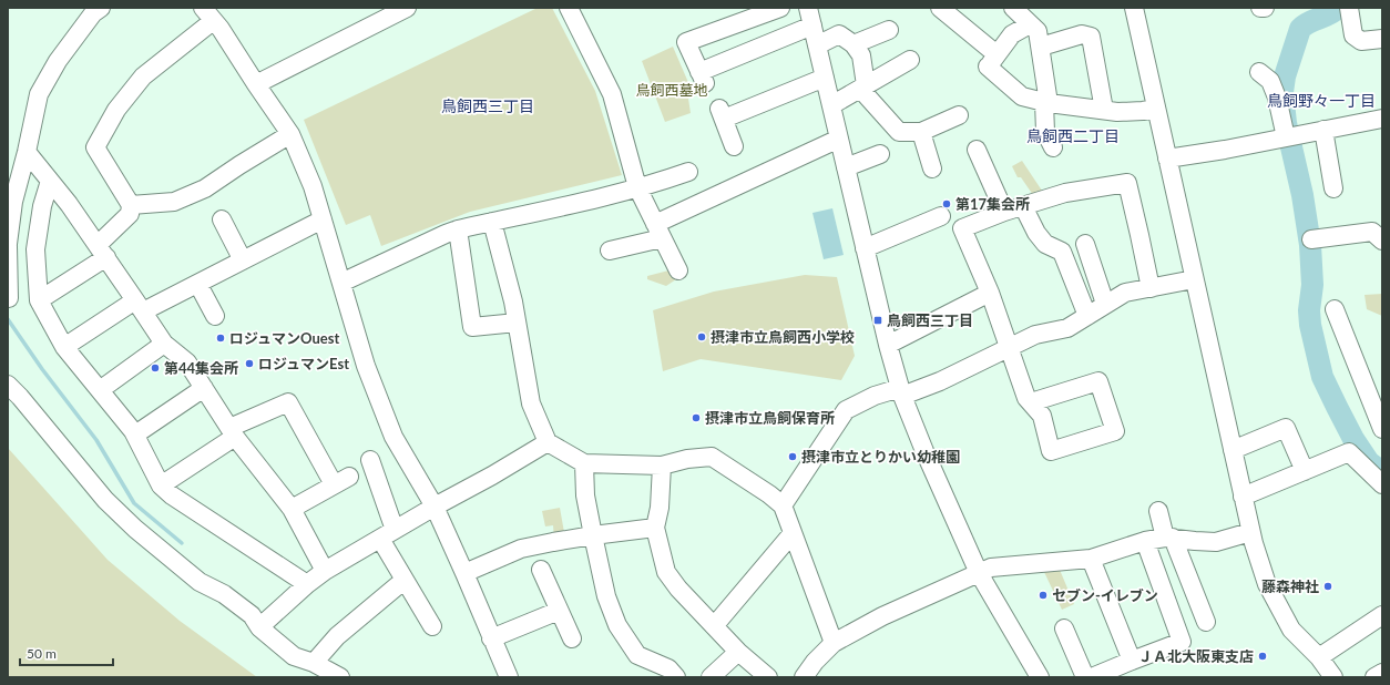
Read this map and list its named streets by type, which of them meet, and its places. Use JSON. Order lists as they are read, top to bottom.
{
  "districts": ["鳥飼野々一丁目", "鳥飼西三丁目", "鳥飼西二丁目"],
  "parks": ["鳥飼西墓地"],
  "places": {
    "other": [
      "第17集会所",
      "摂津市立鳥飼西小学校",
      "ロジュマンOuest",
      "ロジュマンEst",
      "第44集会所",
      "摂津市立鳥飼保育所",
      "摂津市立とりかい幼稚園",
      "藤森神社",
      "セブン-イレブン",
      "ＪＡ北大阪東支店"
    ],
    "transit": ["鳥飼西三丁目"]
  },
  "scale_bar": "50 m"
}
